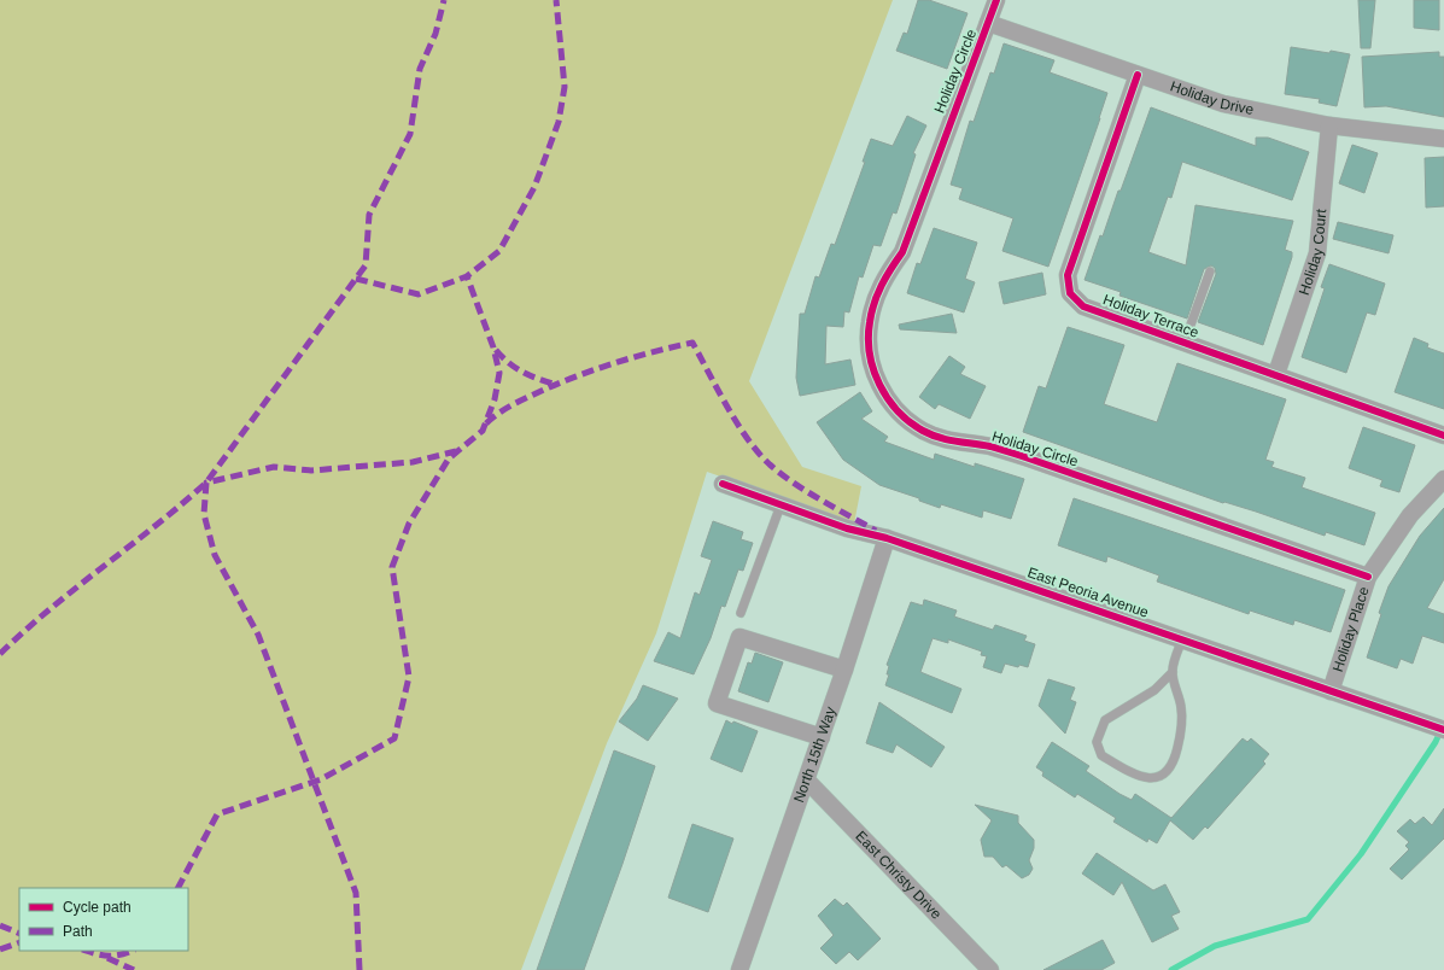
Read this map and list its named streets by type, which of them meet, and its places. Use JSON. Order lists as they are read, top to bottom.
{
  "streets": {
    "street": [
      "Holiday Circle",
      "Holiday Drive",
      "Holiday Court",
      "Holiday Terrace",
      "East Peoria Avenue",
      "Holiday Place",
      "North 15th Way",
      "East Christy Drive"
    ]
  },
  "crossings": [
    ["Holiday Circle", "Holiday Drive"],
    ["Holiday Circle", "Holiday Place"],
    ["Holiday Drive", "Holiday Court"],
    ["Holiday Drive", "Holiday Terrace"],
    ["Holiday Court", "Holiday Terrace"],
    ["East Peoria Avenue", "Holiday Place"],
    ["East Peoria Avenue", "North 15th Way"],
    ["North 15th Way", "East Christy Drive"]
  ],
  "legend": ["Cycle path", "Path"]
}
